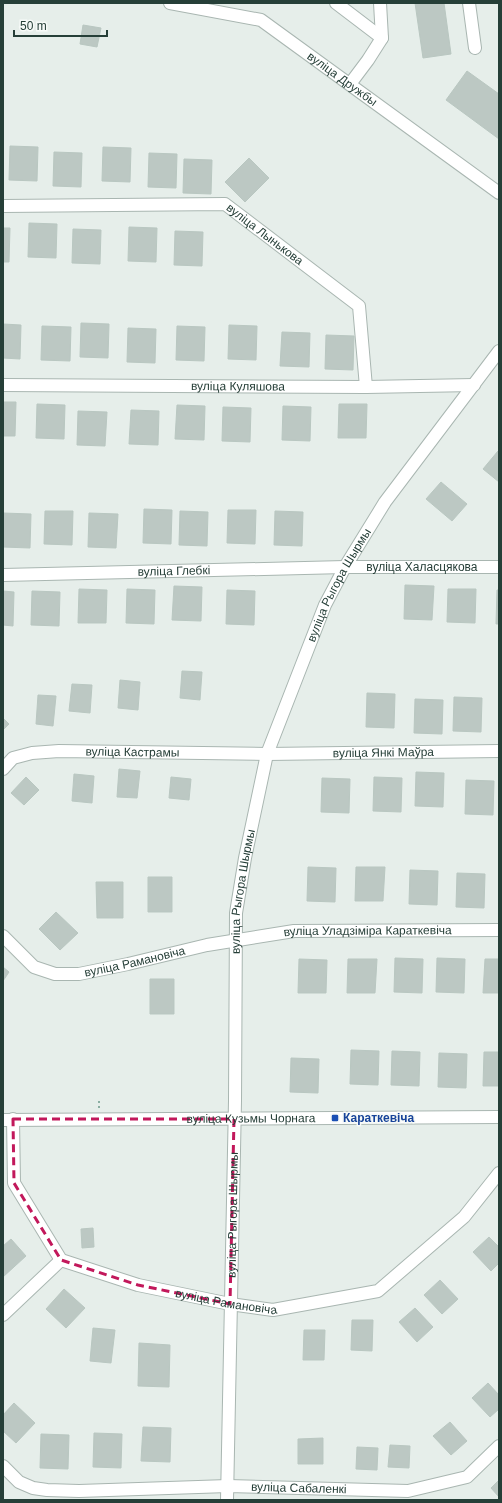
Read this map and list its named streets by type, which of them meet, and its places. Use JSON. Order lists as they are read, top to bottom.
{
  "streets": {
    "street": [
      "вуліца Дружбы",
      "вуліца Лынькова",
      "вуліца Куляшова",
      "вуліца Халасцякова",
      "вуліца Глебкі",
      "вуліца Рыгора Шырмы",
      "вуліца Кастрамы",
      "вуліца Янкі Маўра",
      "вуліца Уладзіміра Караткевіча",
      "вуліца Рамановіча",
      "вуліца Кузьмы Чорнага",
      "вуліца Сабаленкі"
    ]
  },
  "crossings": [
    ["вуліца Лынькова", "вуліца Куляшова"],
    ["вуліца Куляшова", "вуліца Рыгора Шырмы"],
    ["вуліца Халасцякова", "вуліца Глебкі"],
    ["вуліца Халасцякова", "вуліца Рыгора Шырмы"],
    ["вуліца Глебкі", "вуліца Рыгора Шырмы"],
    ["вуліца Рыгора Шырмы", "вуліца Кастрамы"],
    ["вуліца Рыгора Шырмы", "вуліца Янкі Маўра"],
    ["вуліца Рыгора Шырмы", "вуліца Уладзіміра Караткевіча"],
    ["вуліца Рыгора Шырмы", "вуліца Рамановіча"],
    ["вуліца Рыгора Шырмы", "вуліца Кузьмы Чорнага"],
    ["вуліца Рыгора Шырмы", "вуліца Сабаленкі"],
    ["вуліца Кастрамы", "вуліца Янкі Маўра"],
    ["вуліца Уладзіміра Караткевіча", "вуліца Рамановіча"]
  ],
  "places": {
    "transit": ["Караткевіча"]
  },
  "scale_bar": "50 m"
}
